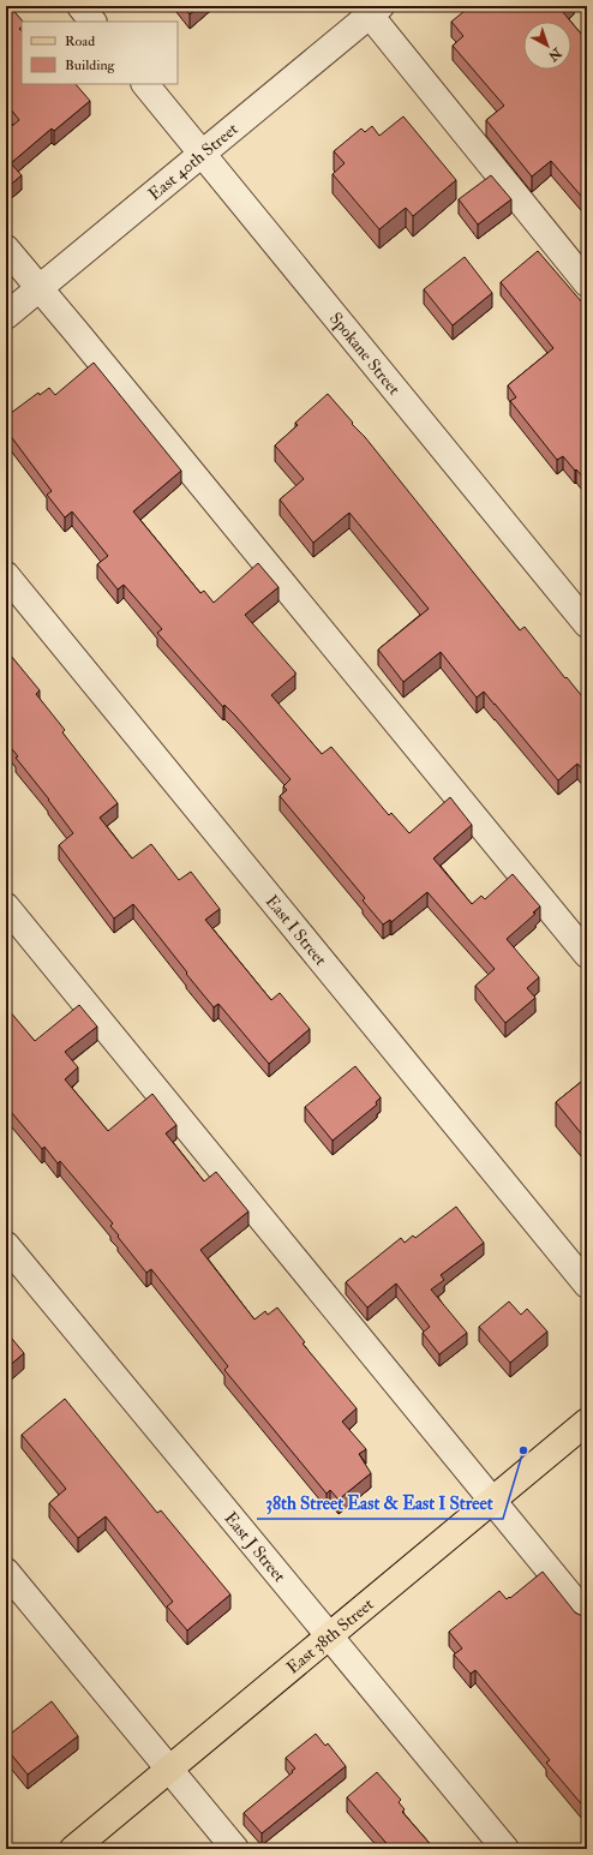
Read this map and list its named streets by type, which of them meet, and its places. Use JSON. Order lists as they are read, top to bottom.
{
  "streets": {
    "main road": ["East 38th Street"],
    "street": [
      "East 40th Street",
      "Spokane Street",
      "East I Street",
      "East J Street"
    ]
  },
  "crossings": [
    ["East 40th Street", "Spokane Street"],
    ["East J Street", "East 38th Street"]
  ],
  "places": ["38th Street East & East I Street"],
  "legend": ["Road", "Building"],
  "north": "bottom right"
}
